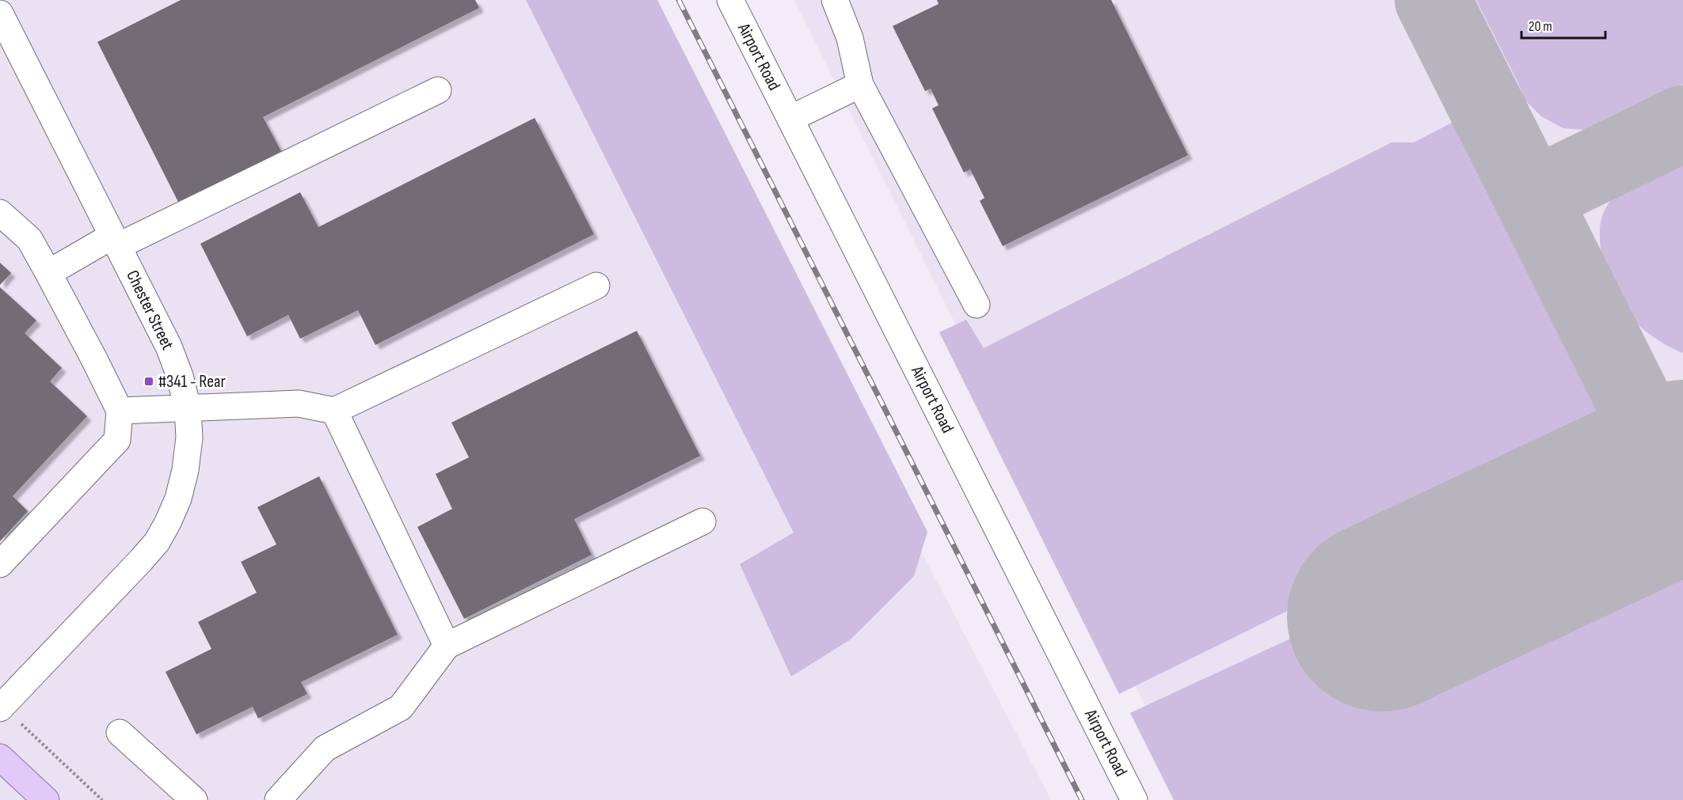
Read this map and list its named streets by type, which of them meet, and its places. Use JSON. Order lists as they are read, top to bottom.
{
  "streets": {
    "street": ["Airport Road", "Chester Street"]
  },
  "places": {
    "transit": ["#341 - Rear"]
  },
  "scale_bar": "20 m"
}
